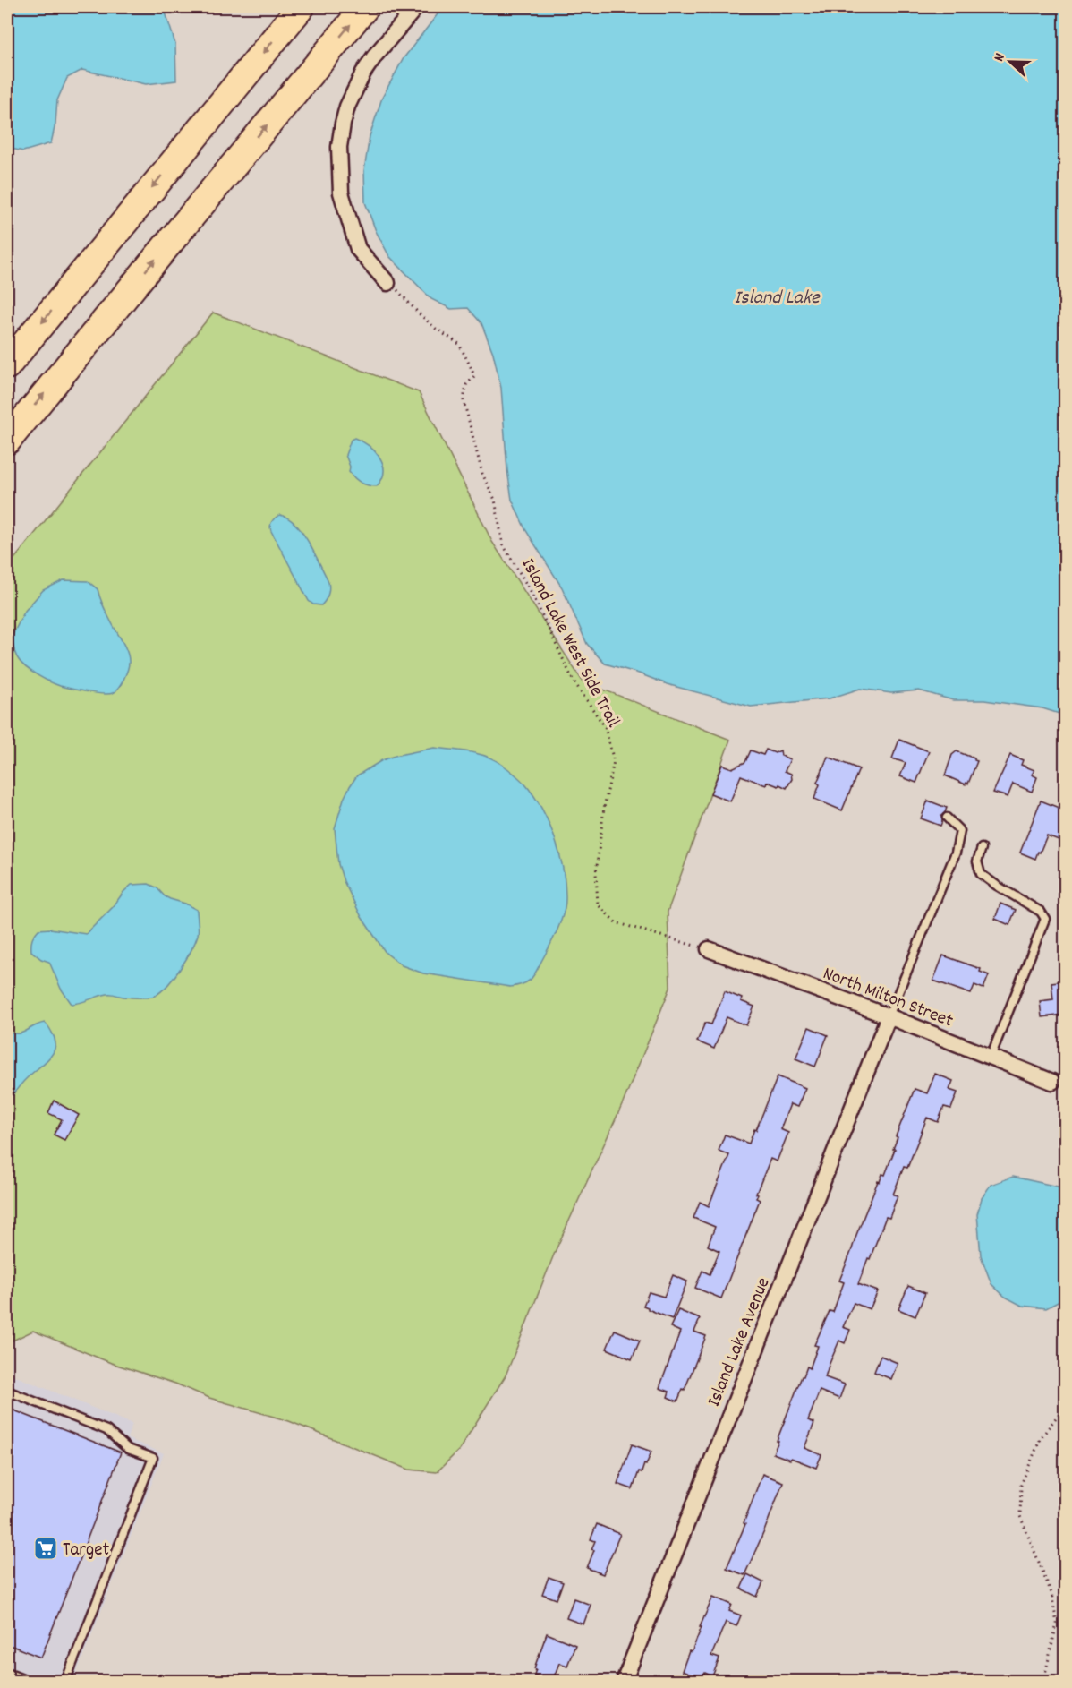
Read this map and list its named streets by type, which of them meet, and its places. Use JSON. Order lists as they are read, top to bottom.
{
  "streets": {
    "street": ["North Milton Street", "Island Lake Avenue"],
    "path": ["Island Lake West Side Trail"]
  },
  "crossings": [
    ["Island Lake West Side Trail", "North Milton Street"],
    ["North Milton Street", "Island Lake Avenue"]
  ],
  "water": ["Island Lake"],
  "places": {
    "supermarket": ["Target"]
  },
  "north": "left"
}
